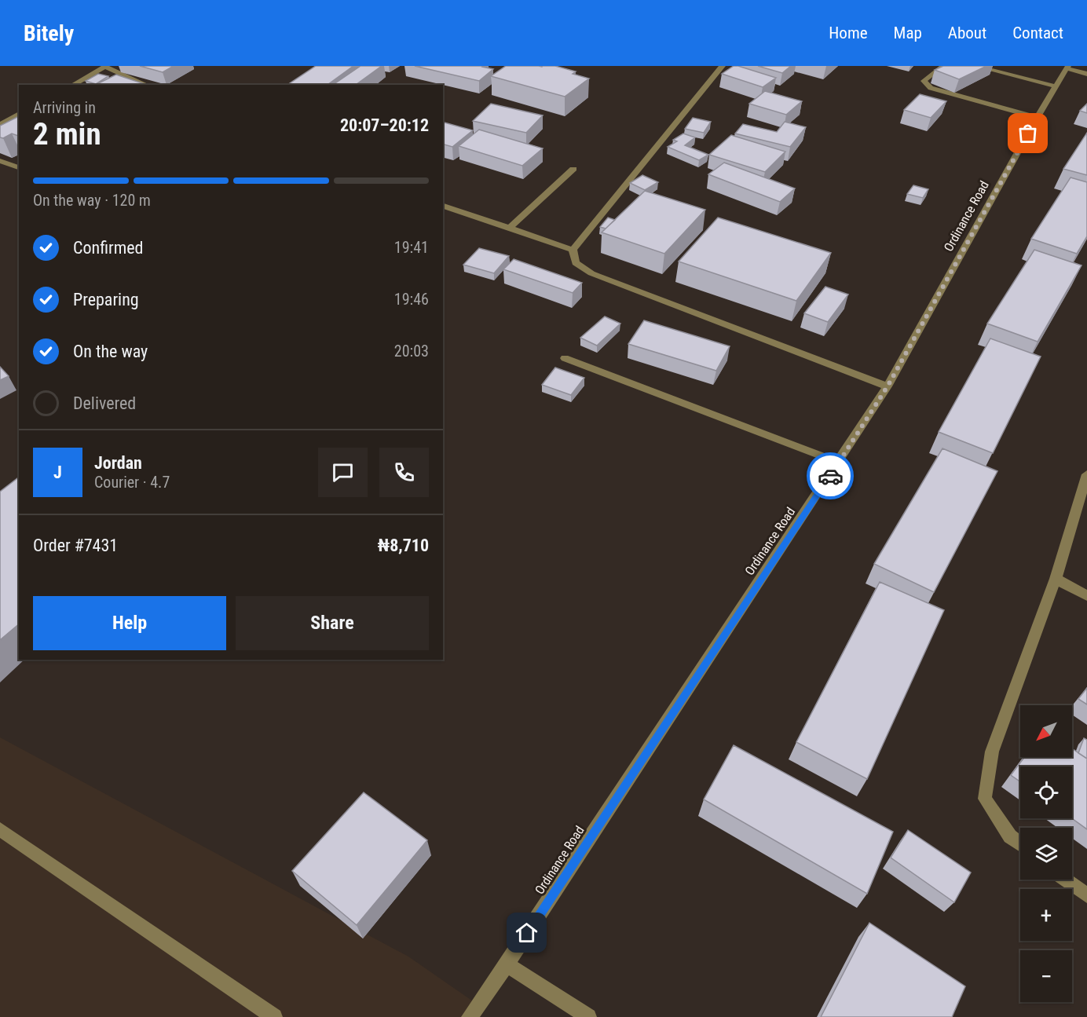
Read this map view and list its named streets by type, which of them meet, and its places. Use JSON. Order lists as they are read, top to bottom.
{
  "streets": {
    "street": ["Ordinance Road"]
  },
  "north": "bottom left",
  "page": {
    "header": "Bitely",
    "nav": [
      "Home",
      "Map",
      "About",
      "Contact"
    ],
    "heading": ["2 min", "Arriving in", "20:07–20:12"],
    "panel": [
      "Jordan",
      "Courier · 4.7",
      "Order #7431",
      "₦8,710"
    ],
    "bar": "On the way · 120 m",
    "list": [
      ["Confirmed", "19:41"],
      ["Preparing", "19:46"],
      ["On the way", "20:03"],
      "Delivered"
    ],
    "round": "J",
    "buttons": ["Help", "Share"],
    "map_buttons": ["+", "−"]
  }
}
